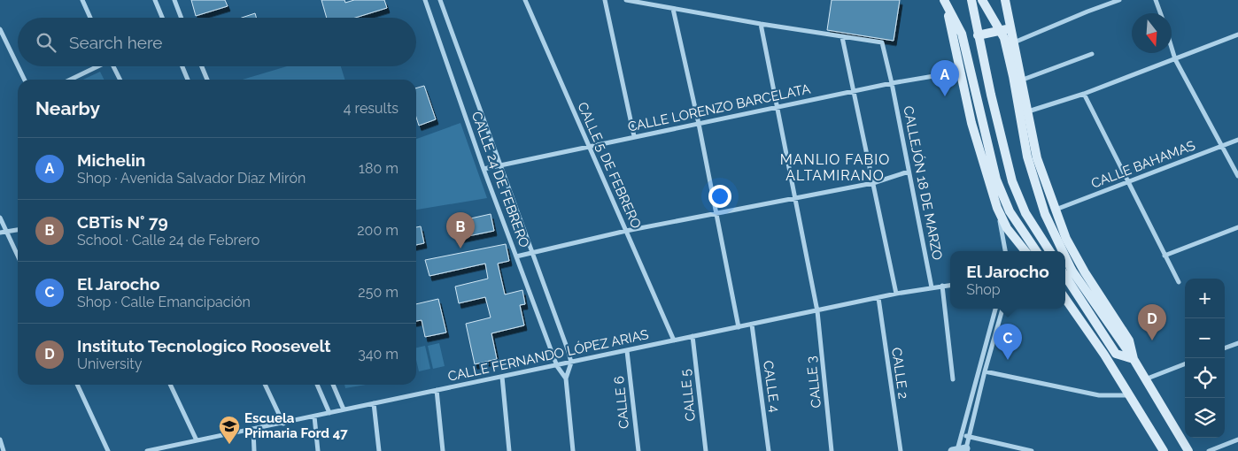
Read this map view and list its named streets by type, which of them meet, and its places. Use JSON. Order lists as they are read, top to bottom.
{
  "streets": {
    "street": [
      "CALLE LORENZO BARCELATA",
      "CALLE BAHAMAS",
      "CALLE 5 DE FEBRERO",
      "CALLE 24 DE FEBRERO",
      "CALLEJÓN 18 DE MARZO",
      "CALLE FERNANDO LÓPEZ ARIAS",
      "CALLE 2",
      "CALLE 3",
      "CALLE 4",
      "CALLE 5",
      "CALLE 6"
    ]
  },
  "crossings": [
    ["CALLE LORENZO BARCELATA", "CALLE 5 DE FEBRERO"],
    ["CALLE LORENZO BARCELATA", "CALLE 24 DE FEBRERO"],
    ["CALLE LORENZO BARCELATA", "CALLEJÓN 18 DE MARZO"],
    ["CALLE LORENZO BARCELATA", "CALLE 3"],
    ["CALLE 5 DE FEBRERO", "CALLE FERNANDO LÓPEZ ARIAS"],
    ["CALLE 24 DE FEBRERO", "CALLE FERNANDO LÓPEZ ARIAS"],
    ["CALLEJÓN 18 DE MARZO", "CALLE FERNANDO LÓPEZ ARIAS"],
    ["CALLE FERNANDO LÓPEZ ARIAS", "CALLE 2"],
    ["CALLE FERNANDO LÓPEZ ARIAS", "CALLE 3"],
    ["CALLE FERNANDO LÓPEZ ARIAS", "CALLE 4"],
    ["CALLE FERNANDO LÓPEZ ARIAS", "CALLE 5"],
    ["CALLE FERNANDO LÓPEZ ARIAS", "CALLE 6"]
  ],
  "districts": ["MANLIO FABIO ALTAMIRANO"],
  "places": {
    "school or university": ["Escuela Primaria Ford 47"]
  },
  "north": "bottom",
  "page": {
    "search": "Search here",
    "pins": [
      "A",
      "B",
      "D",
      "C"
    ],
    "heading": ["Nearby", "4 results"],
    "list": [
      {
        "mark": "A",
        "name": "Michelin",
        "note": "Shop · Avenida Salvador Díaz Mirón",
        "value": "180 m"
      },
      {
        "mark": "B",
        "name": "CBTis N° 79",
        "note": "School · Calle 24 de Febrero",
        "value": "200 m"
      },
      {
        "mark": "C",
        "name": "El Jarocho",
        "note": "Shop · Calle Emancipación",
        "value": "250 m"
      },
      {
        "mark": "D",
        "name": "Instituto Tecnologico Roosevelt",
        "note": "University",
        "value": "340 m"
      }
    ],
    "popup": ["El Jarocho", "Shop"],
    "map_buttons": ["+", "−"]
  }
}
